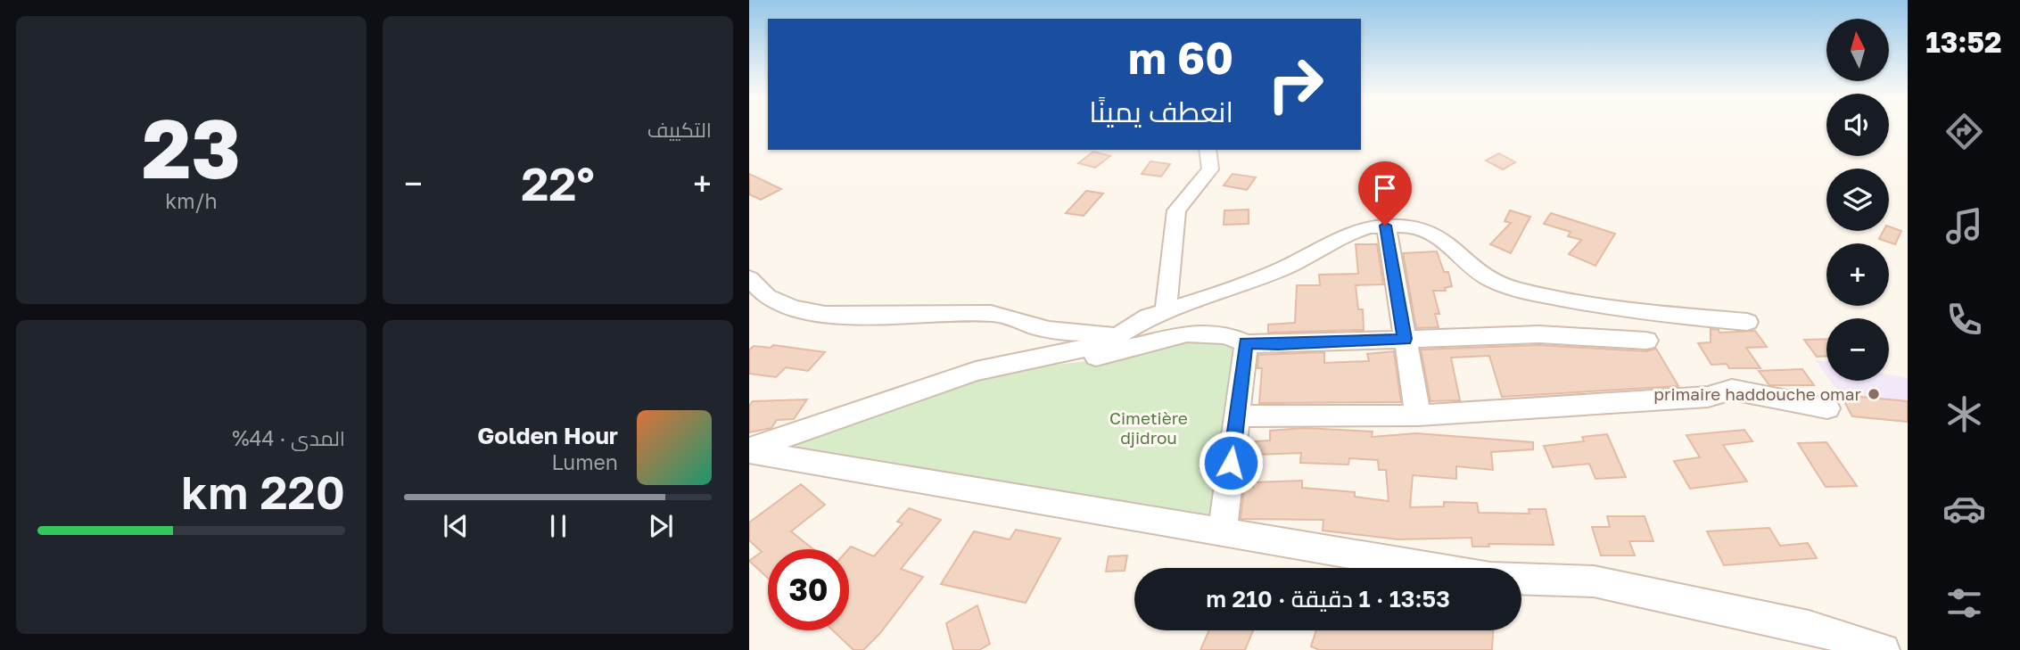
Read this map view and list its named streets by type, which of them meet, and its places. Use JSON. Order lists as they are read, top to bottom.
{
  "parks": ["Cimetière djidrou"],
  "places": ["primaire haddouche omar"],
  "north": "top",
  "page": {
    "tabs": "13:52",
    "tile": [
      "التكييف",
      ["23", "km/h"],
      ["المدى · 44%", "220 km"]
    ],
    "map_buttons": ["+", "−"],
    "turn": ["60 m", "انعطف يمينًا"],
    "heat": ["−", "22°", "+"],
    "song": ["Golden Hour", "Lumen"],
    "limit": "30",
    "trip": "13:53 · 1 دقيقة · 210 m"
  }
}
